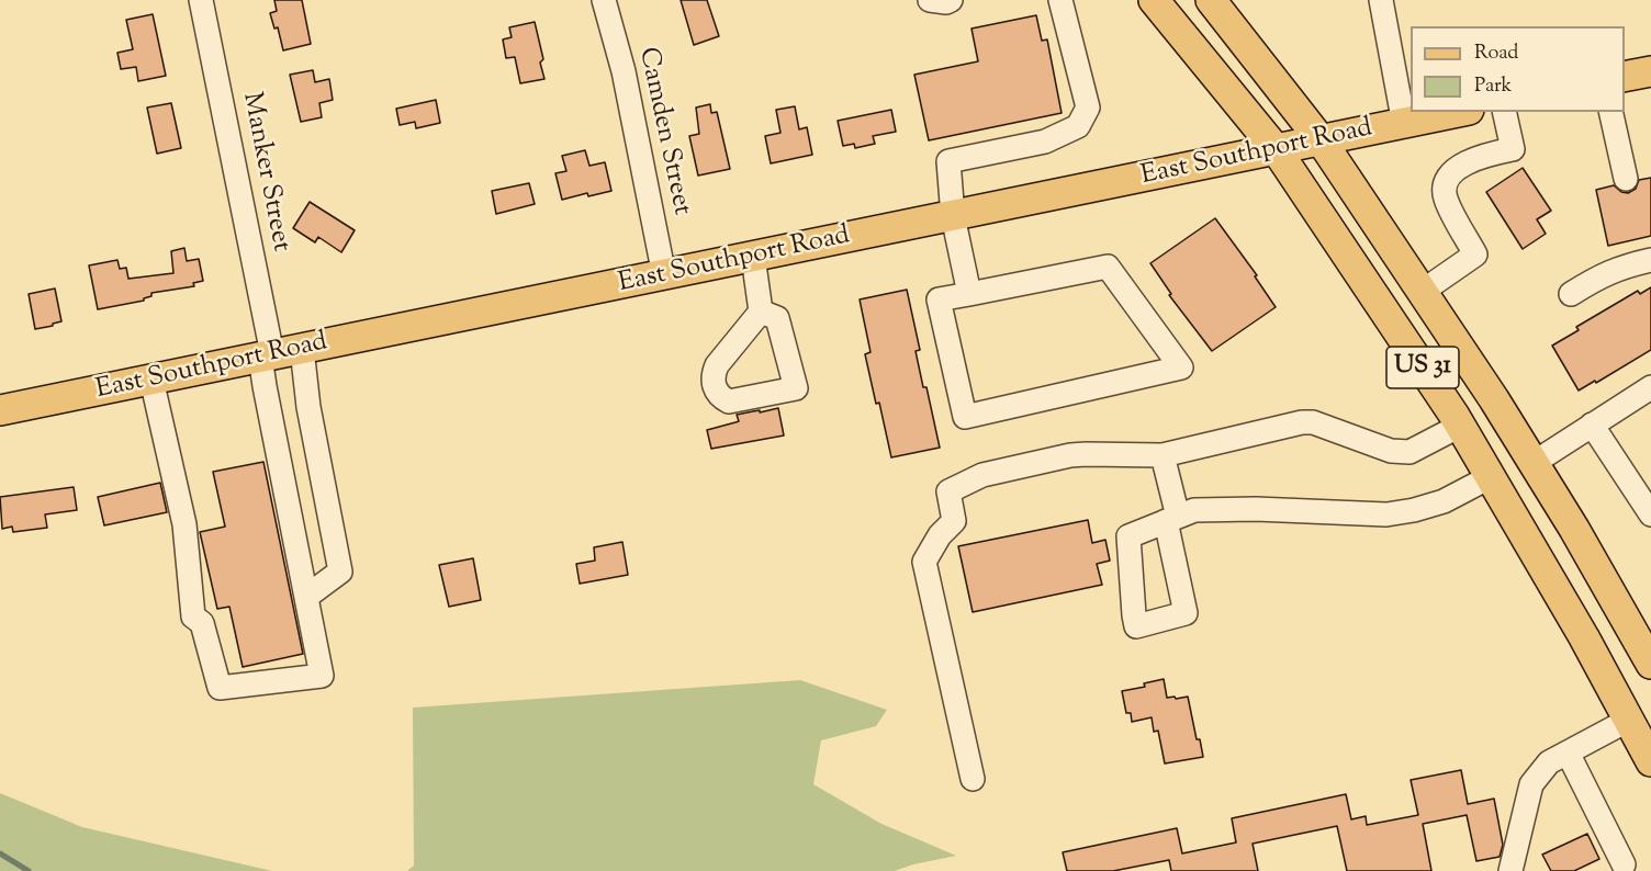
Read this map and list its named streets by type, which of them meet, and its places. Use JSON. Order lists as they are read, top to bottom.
{
  "streets": {
    "main road": ["East Southport Road", "US 31"],
    "street": ["Camden Street", "Manker Street"]
  },
  "crossings": [
    ["Camden Street", "East Southport Road"],
    ["East Southport Road", "Manker Street"],
    ["East Southport Road", "US 31"]
  ],
  "legend": ["Road", "Park"]
}
